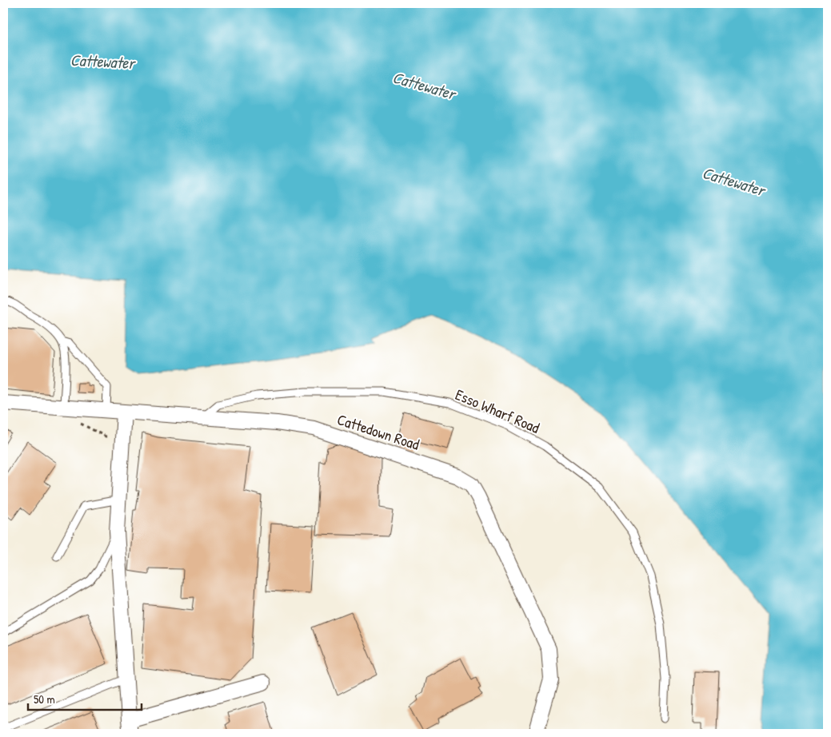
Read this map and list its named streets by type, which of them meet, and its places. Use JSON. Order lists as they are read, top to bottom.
{
  "streets": {
    "street": ["Cattedown Road"],
    "lane": ["Esso Wharf Road"]
  },
  "crossings": [
    ["Esso Wharf Road", "Cattedown Road"]
  ],
  "water": ["Cattewater"],
  "scale_bar": "50 m"
}
